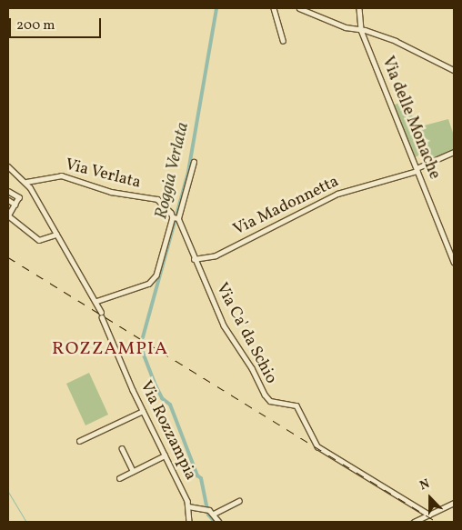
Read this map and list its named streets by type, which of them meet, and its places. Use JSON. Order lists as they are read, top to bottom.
{
  "streets": {
    "street": [
      "Via delle Monache",
      "Via Verlata",
      "Via Madonnetta",
      "Via Ca' da Schio",
      "Via Rozzampia"
    ]
  },
  "crossings": [
    ["Via delle Monache", "Via Madonnetta"],
    ["Via Verlata", "Via Ca' da Schio"],
    ["Via Madonnetta", "Via Ca' da Schio"]
  ],
  "districts": ["ROZZAMPIA"],
  "water": ["Roggia Verlata"],
  "scale_bar": "200 m",
  "north": "top"
}
